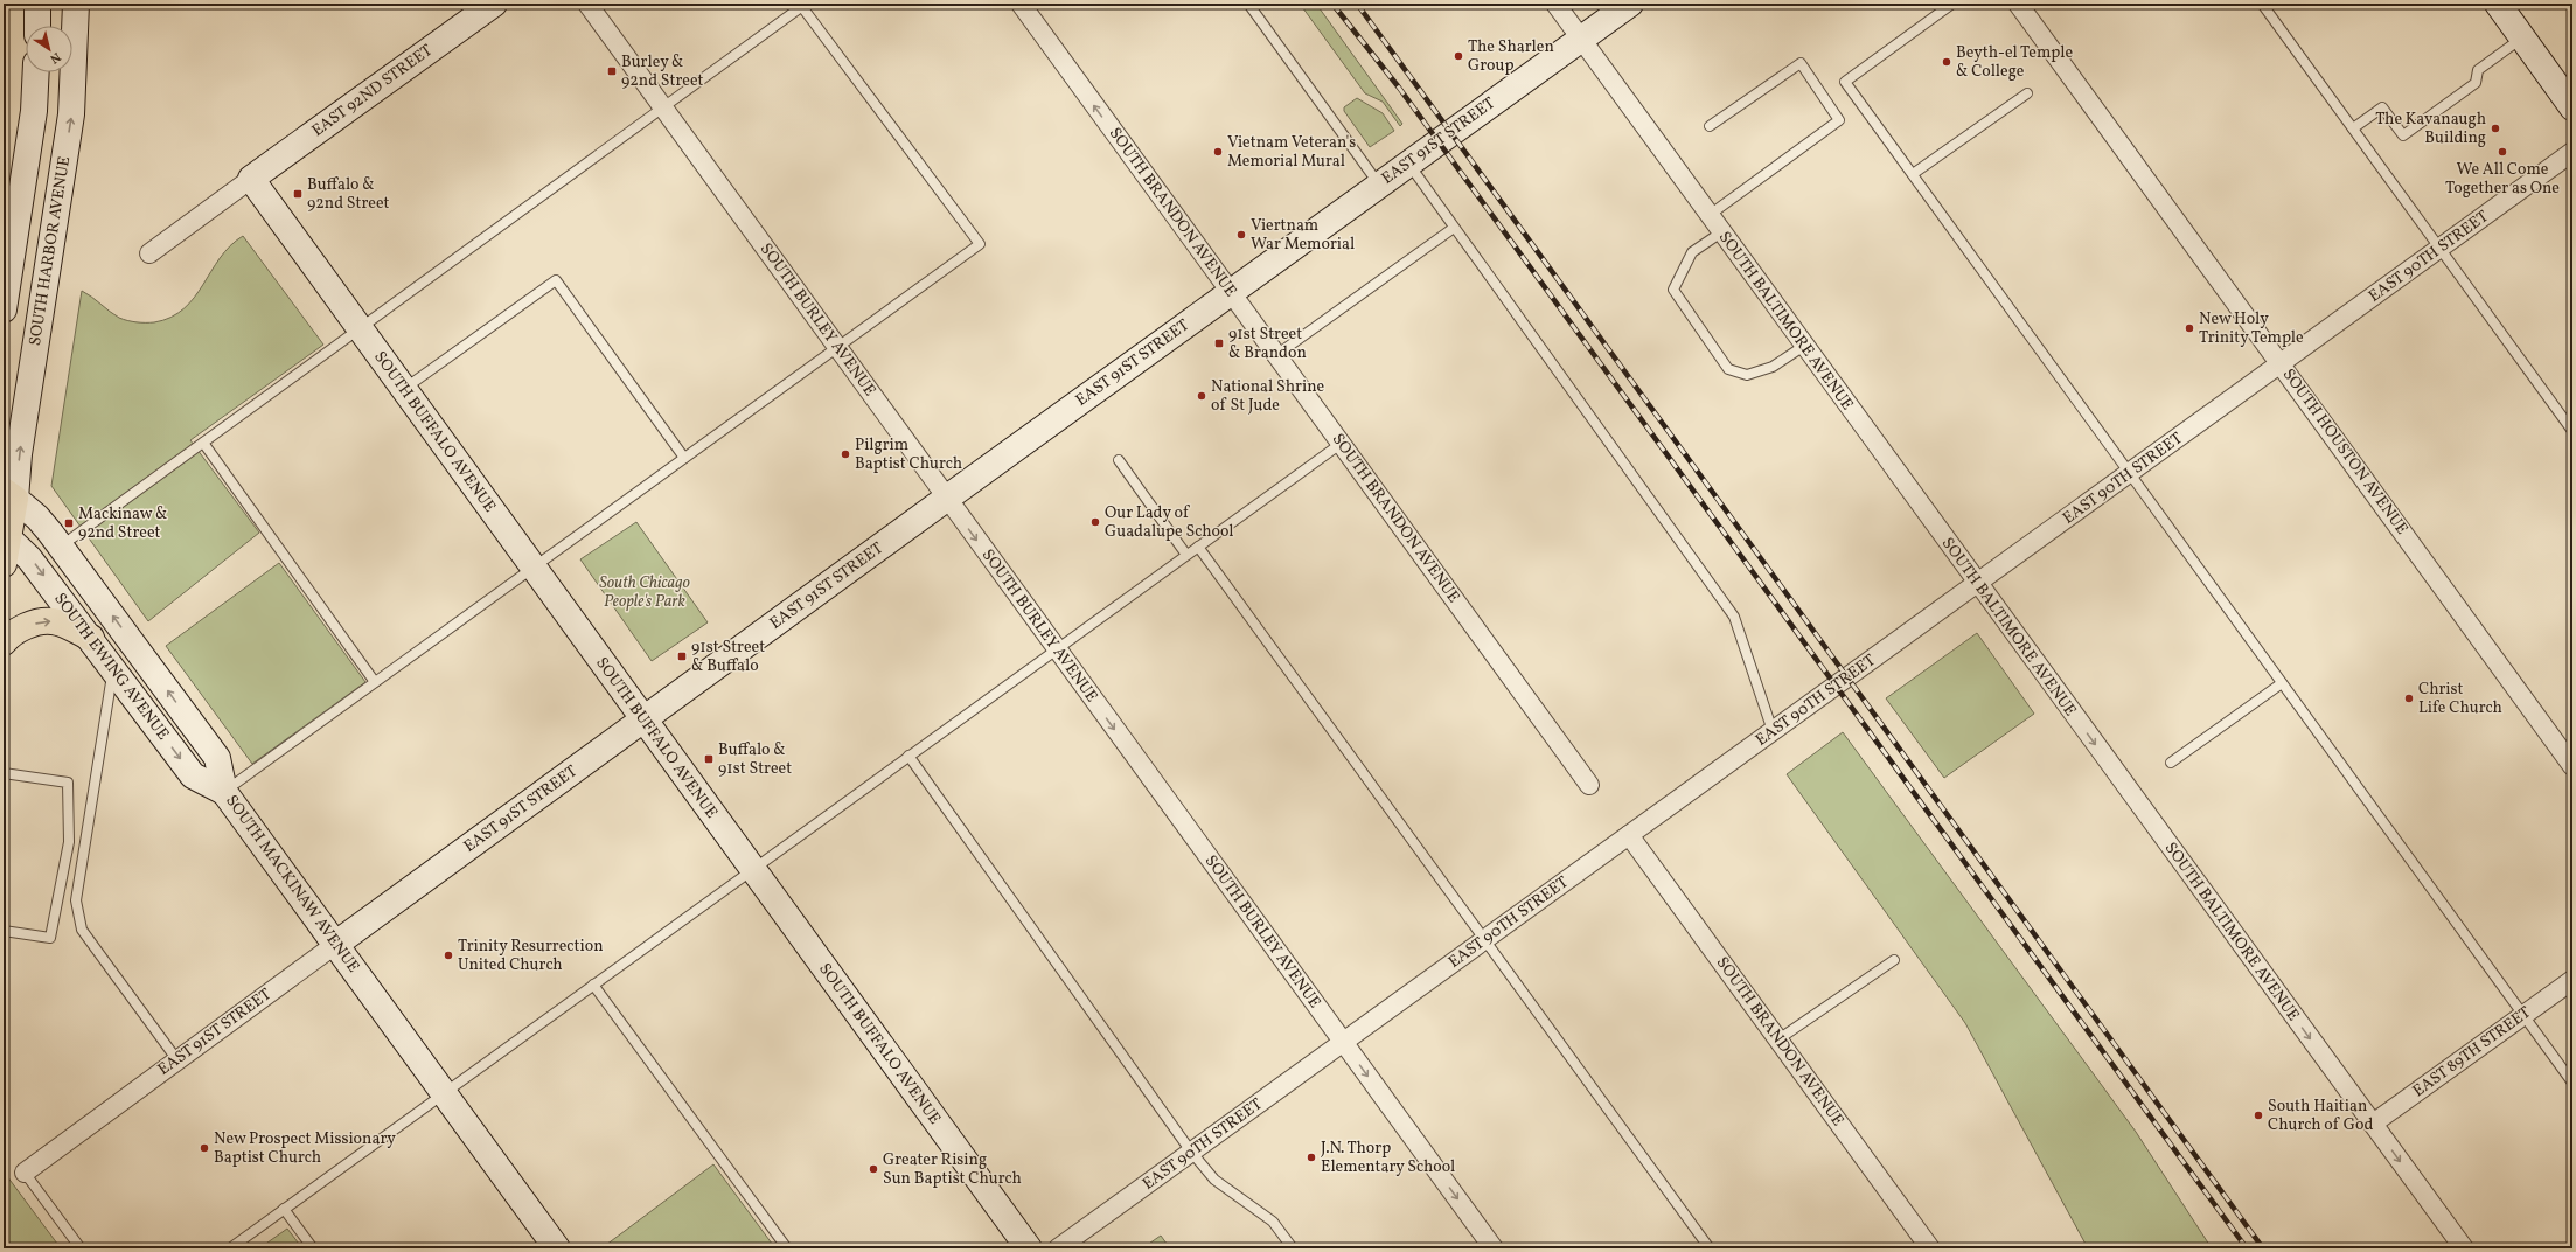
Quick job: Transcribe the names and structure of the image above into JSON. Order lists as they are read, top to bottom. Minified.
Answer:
{"streets":{"street":["EAST 92ND STREET","EAST 91ST STREET","SOUTH BRANDON AVENUE","SOUTH HARBOR AVENUE","EAST 90TH STREET","SOUTH BURLEY AVENUE","SOUTH BALTIMORE AVENUE","SOUTH BUFFALO AVENUE","SOUTH HOUSTON AVENUE","SOUTH EWING AVENUE","SOUTH MACKINAW AVENUE","EAST 89TH STREET"]},"crossings":[["EAST 92ND STREET","SOUTH BUFFALO AVENUE"],["EAST 91ST STREET","SOUTH BRANDON AVENUE"],["EAST 91ST STREET","SOUTH BURLEY AVENUE"],["EAST 91ST STREET","SOUTH BALTIMORE AVENUE"],["EAST 91ST STREET","SOUTH BUFFALO AVENUE"],["EAST 91ST STREET","SOUTH MACKINAW AVENUE"],["SOUTH BRANDON AVENUE","EAST 90TH STREET"],["SOUTH HARBOR AVENUE","SOUTH MACKINAW AVENUE"],["EAST 90TH STREET","SOUTH BURLEY AVENUE"],["EAST 90TH STREET","SOUTH BALTIMORE AVENUE"],["EAST 90TH STREET","SOUTH HOUSTON AVENUE"],["SOUTH BALTIMORE AVENUE","EAST 89TH STREET"],["SOUTH EWING AVENUE","SOUTH MACKINAW AVENUE"]],"one_way":["SOUTH BURLEY AVENUE","SOUTH BALTIMORE AVENUE","SOUTH EWING AVENUE"],"parks":["South Chicago People's Park"],"places":{"other":["The Sharlen Group","Beyth-el Temple & College","The Kavanaugh Building","Vietnam Veteran's Memorial Mural","We All Come Together as One","Viertnam War Memorial","New Holy Trinity Temple","National Shrine of St Jude","Pilgrim Baptist Church","Our Lady of Guadalupe School","Christ Life Church","Trinity Resurrection United Church","South Haitian Church of God","New Prospect Missionary Baptist Church","J.N. Thorp Elementary School","Greater Rising Sun Baptist Church"],"transit":["Burley & 92nd Street","Buffalo & 92nd Street","91st Street & Brandon","Mackinaw & 92nd Street","91st Street & Buffalo","Buffalo & 91st Street"]},"north":"bottom right"}
